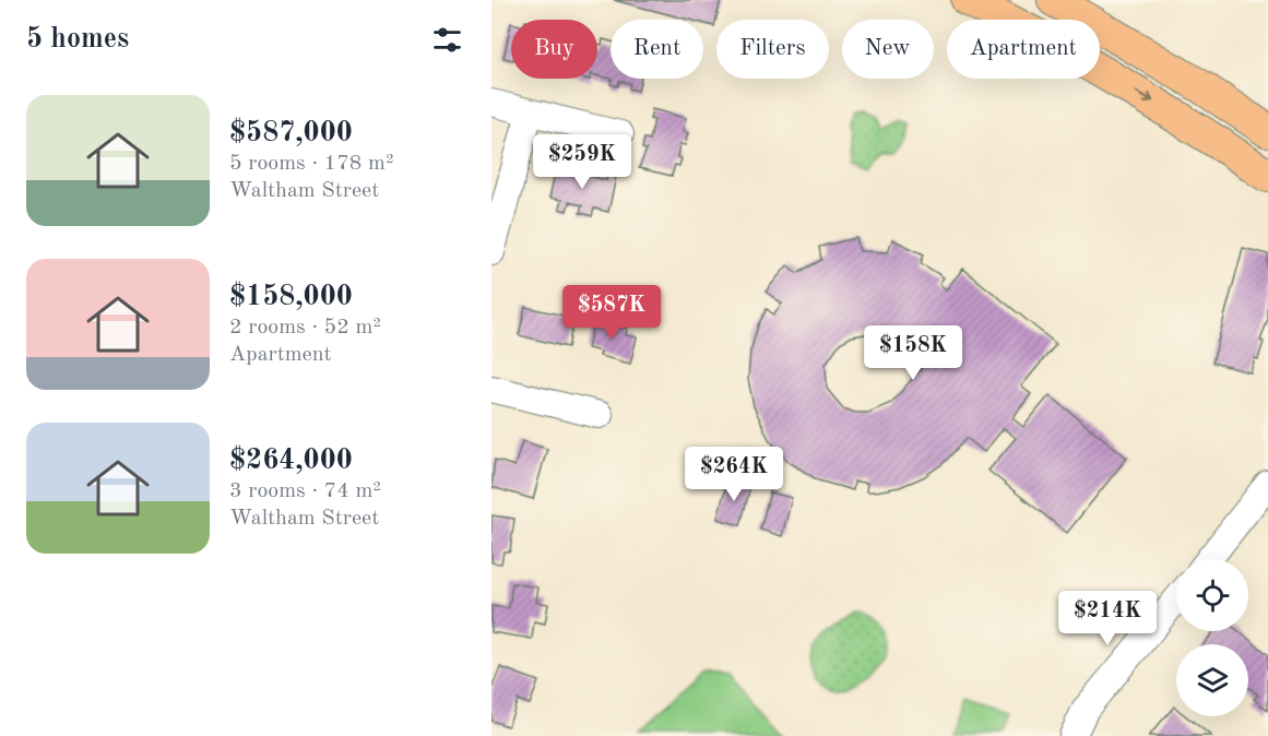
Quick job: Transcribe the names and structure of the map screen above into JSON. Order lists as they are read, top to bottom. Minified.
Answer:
{"page":{"heading":"5 homes","chip":["Buy","Rent","Filters","New","Apartment"],"list":[{"name":"$587,000","note":"5 rooms · 178 m² · Waltham Street"},{"name":"$158,000","note":"2 rooms · 52 m² · Apartment"},{"name":"$264,000","note":"3 rooms · 74 m² · Waltham Street"}],"price":["$259K","$587K","$158K","$264K","$214K"]}}
